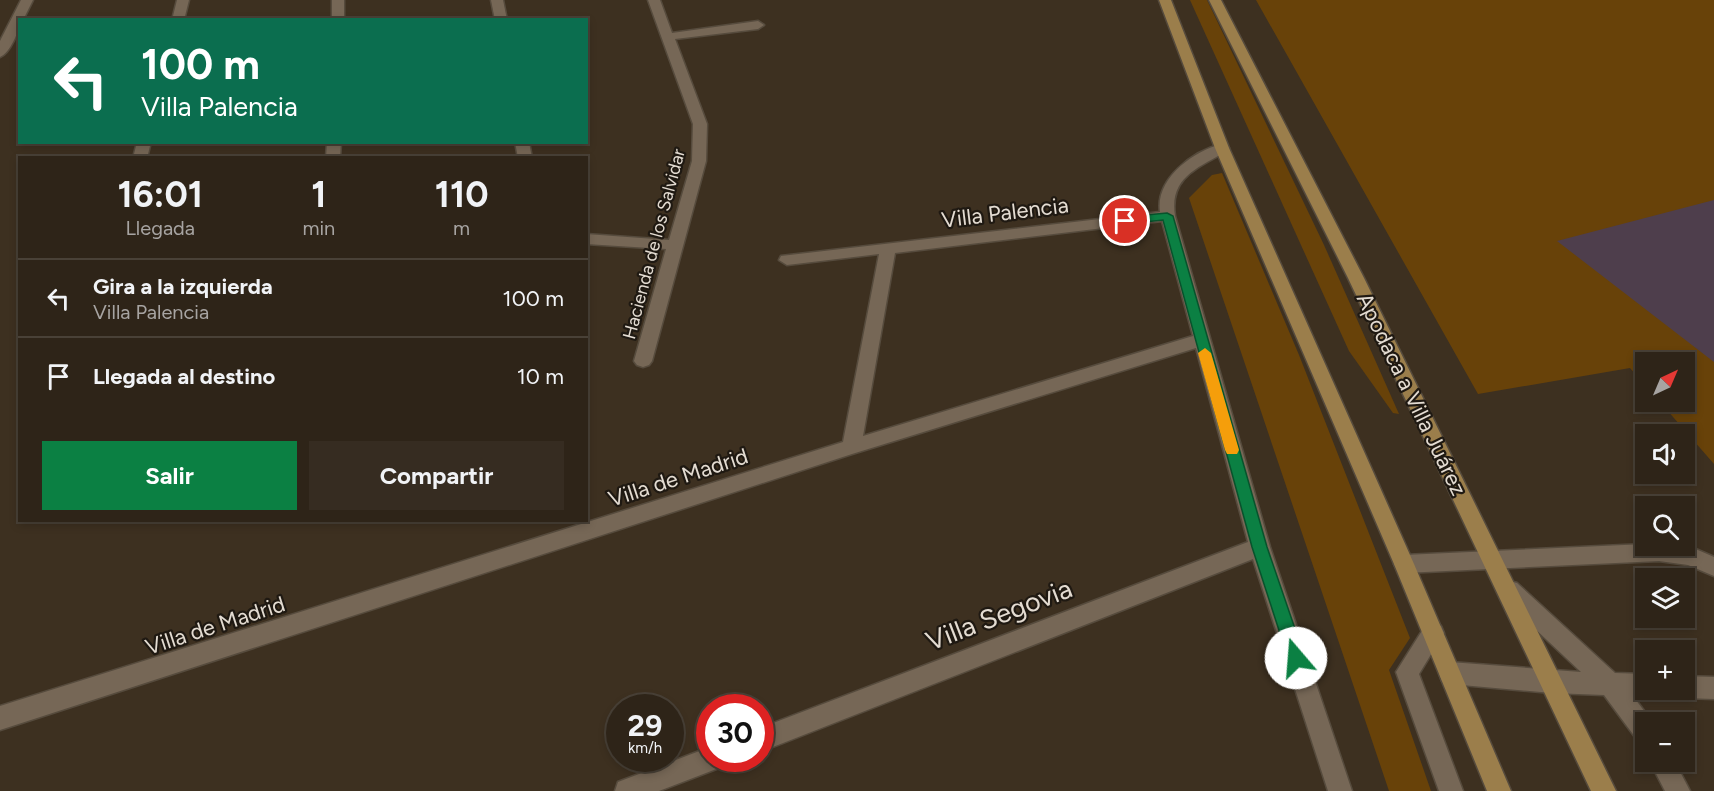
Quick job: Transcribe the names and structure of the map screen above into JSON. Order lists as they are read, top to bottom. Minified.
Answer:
{"streets":{"main road":["Apodaca a Villa Juárez"],"street":["Villa Palencia","Hacienda de los Salvidar","Villa de Madrid","Villa Segovia"]},"north":"top right","page":{"turn":["100 m","Villa Palencia"],"eta":["16:01","Llegada","1","min","110","m"],"list":[{"name":"Gira a la izquierda","note":"Villa Palencia","value":"100 m"},{"name":"Llegada al destino","value":"10 m"}],"map_buttons":["+","−"],"buttons":["Salir","Compartir"],"speed":"29 km/h","limit":"30"}}
